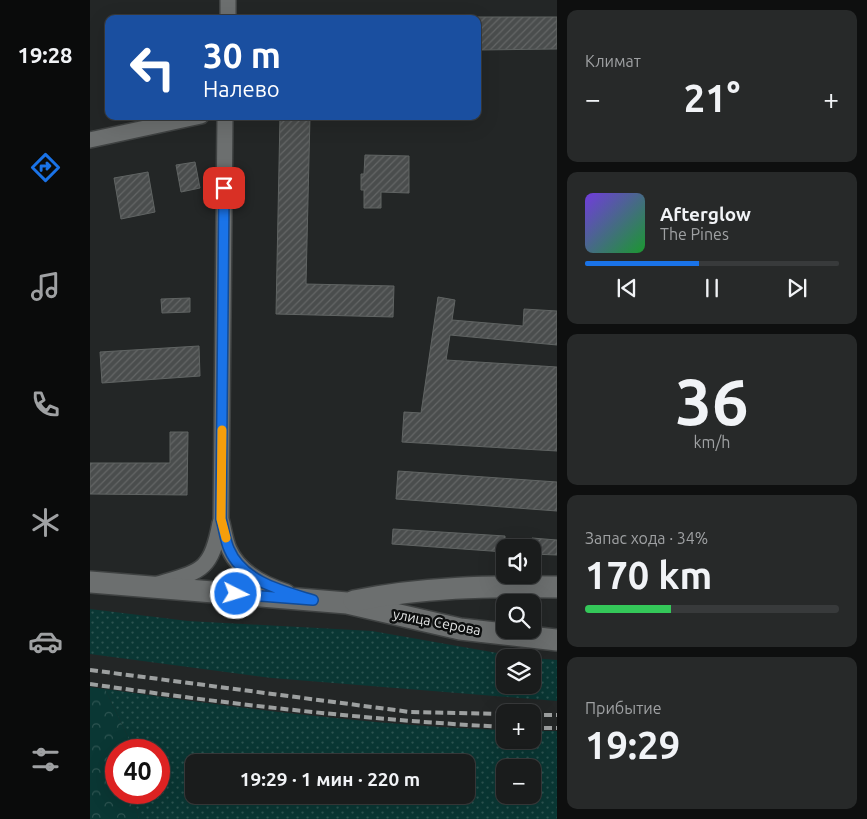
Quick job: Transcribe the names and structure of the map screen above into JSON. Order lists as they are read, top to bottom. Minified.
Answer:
{"streets":{"street":["улица Серова"]},"page":{"tabs":"19:28","tile":["Климат",["36","km/h"],["Запас хода · 34%","170 km"],["Прибытие","19:29"]],"turn":["30 m","Налево"],"heat":["−","21°","+"],"song":["Afterglow","The Pines"],"map_buttons":["+","−"],"limit":"40","trip":"19:29 · 1 мин · 220 m"}}
